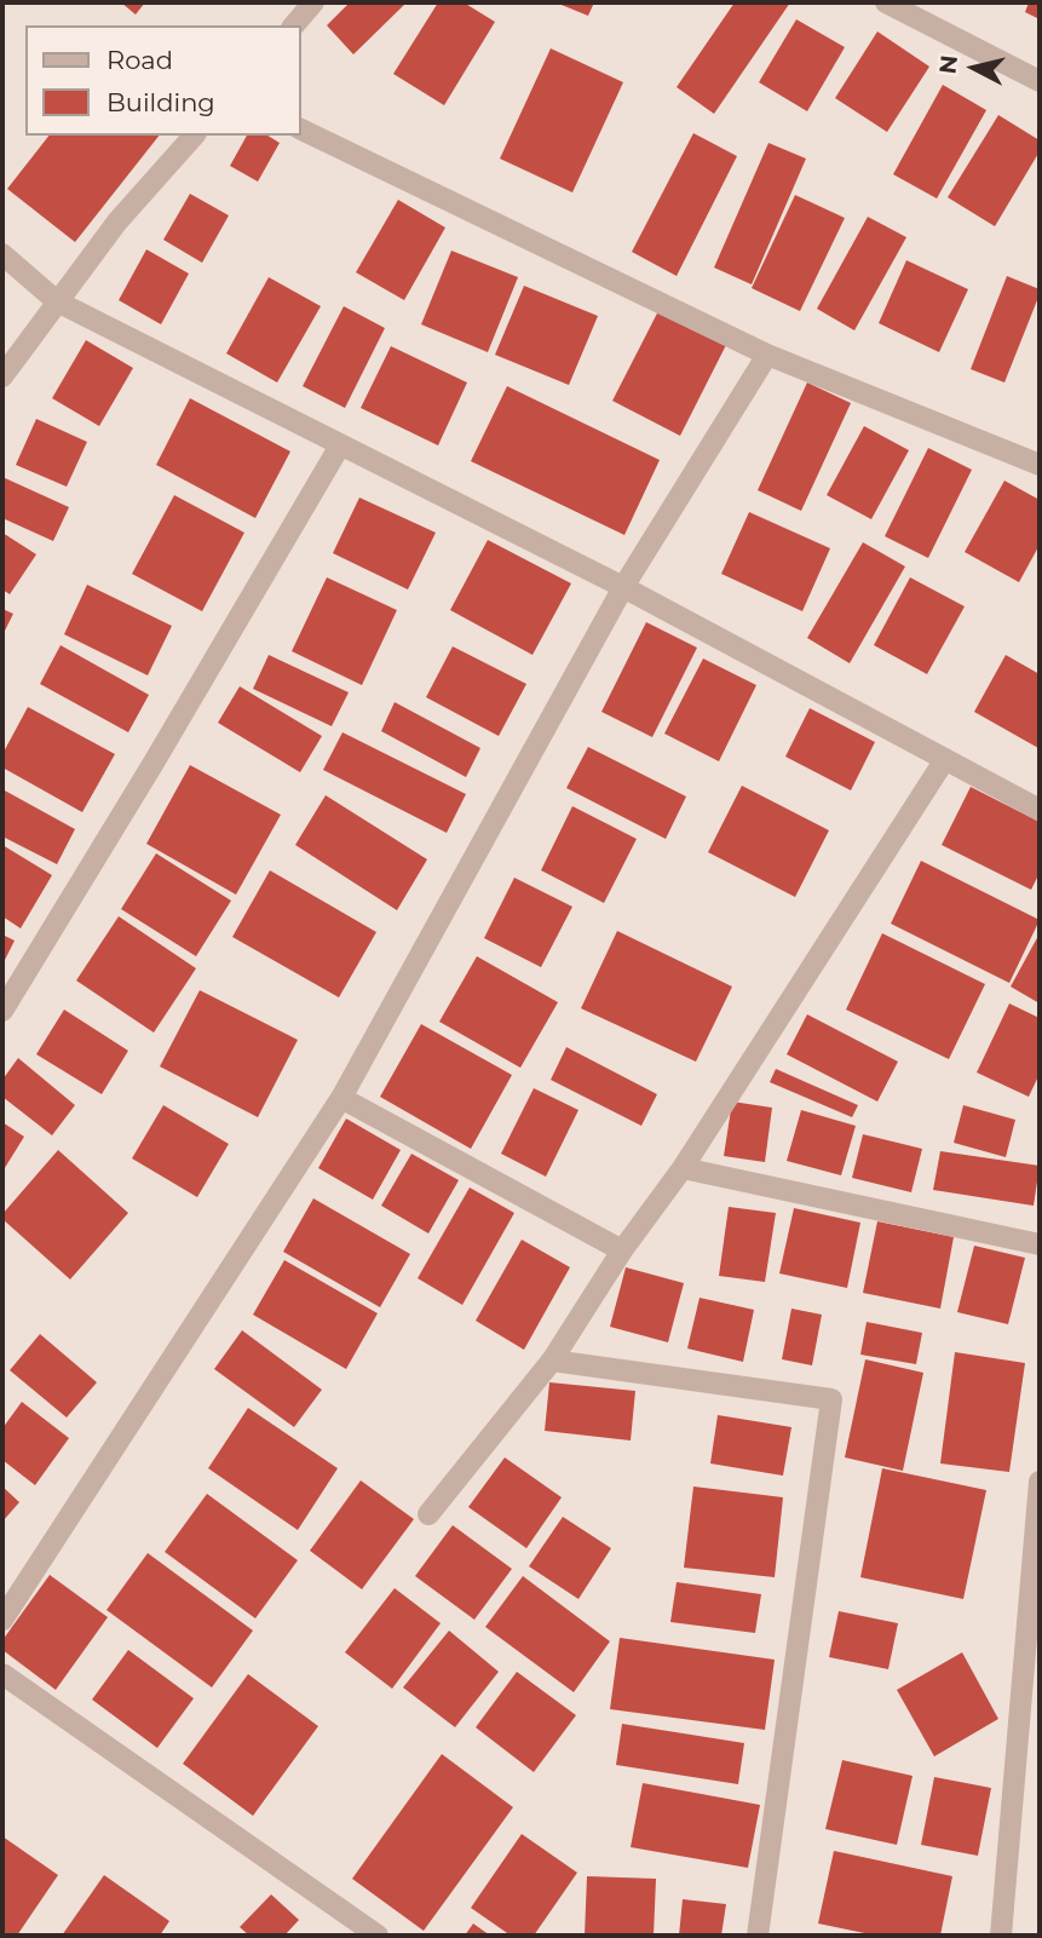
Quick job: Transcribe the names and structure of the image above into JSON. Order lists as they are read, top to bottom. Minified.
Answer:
{"legend":["Road","Building"],"north":"left"}
